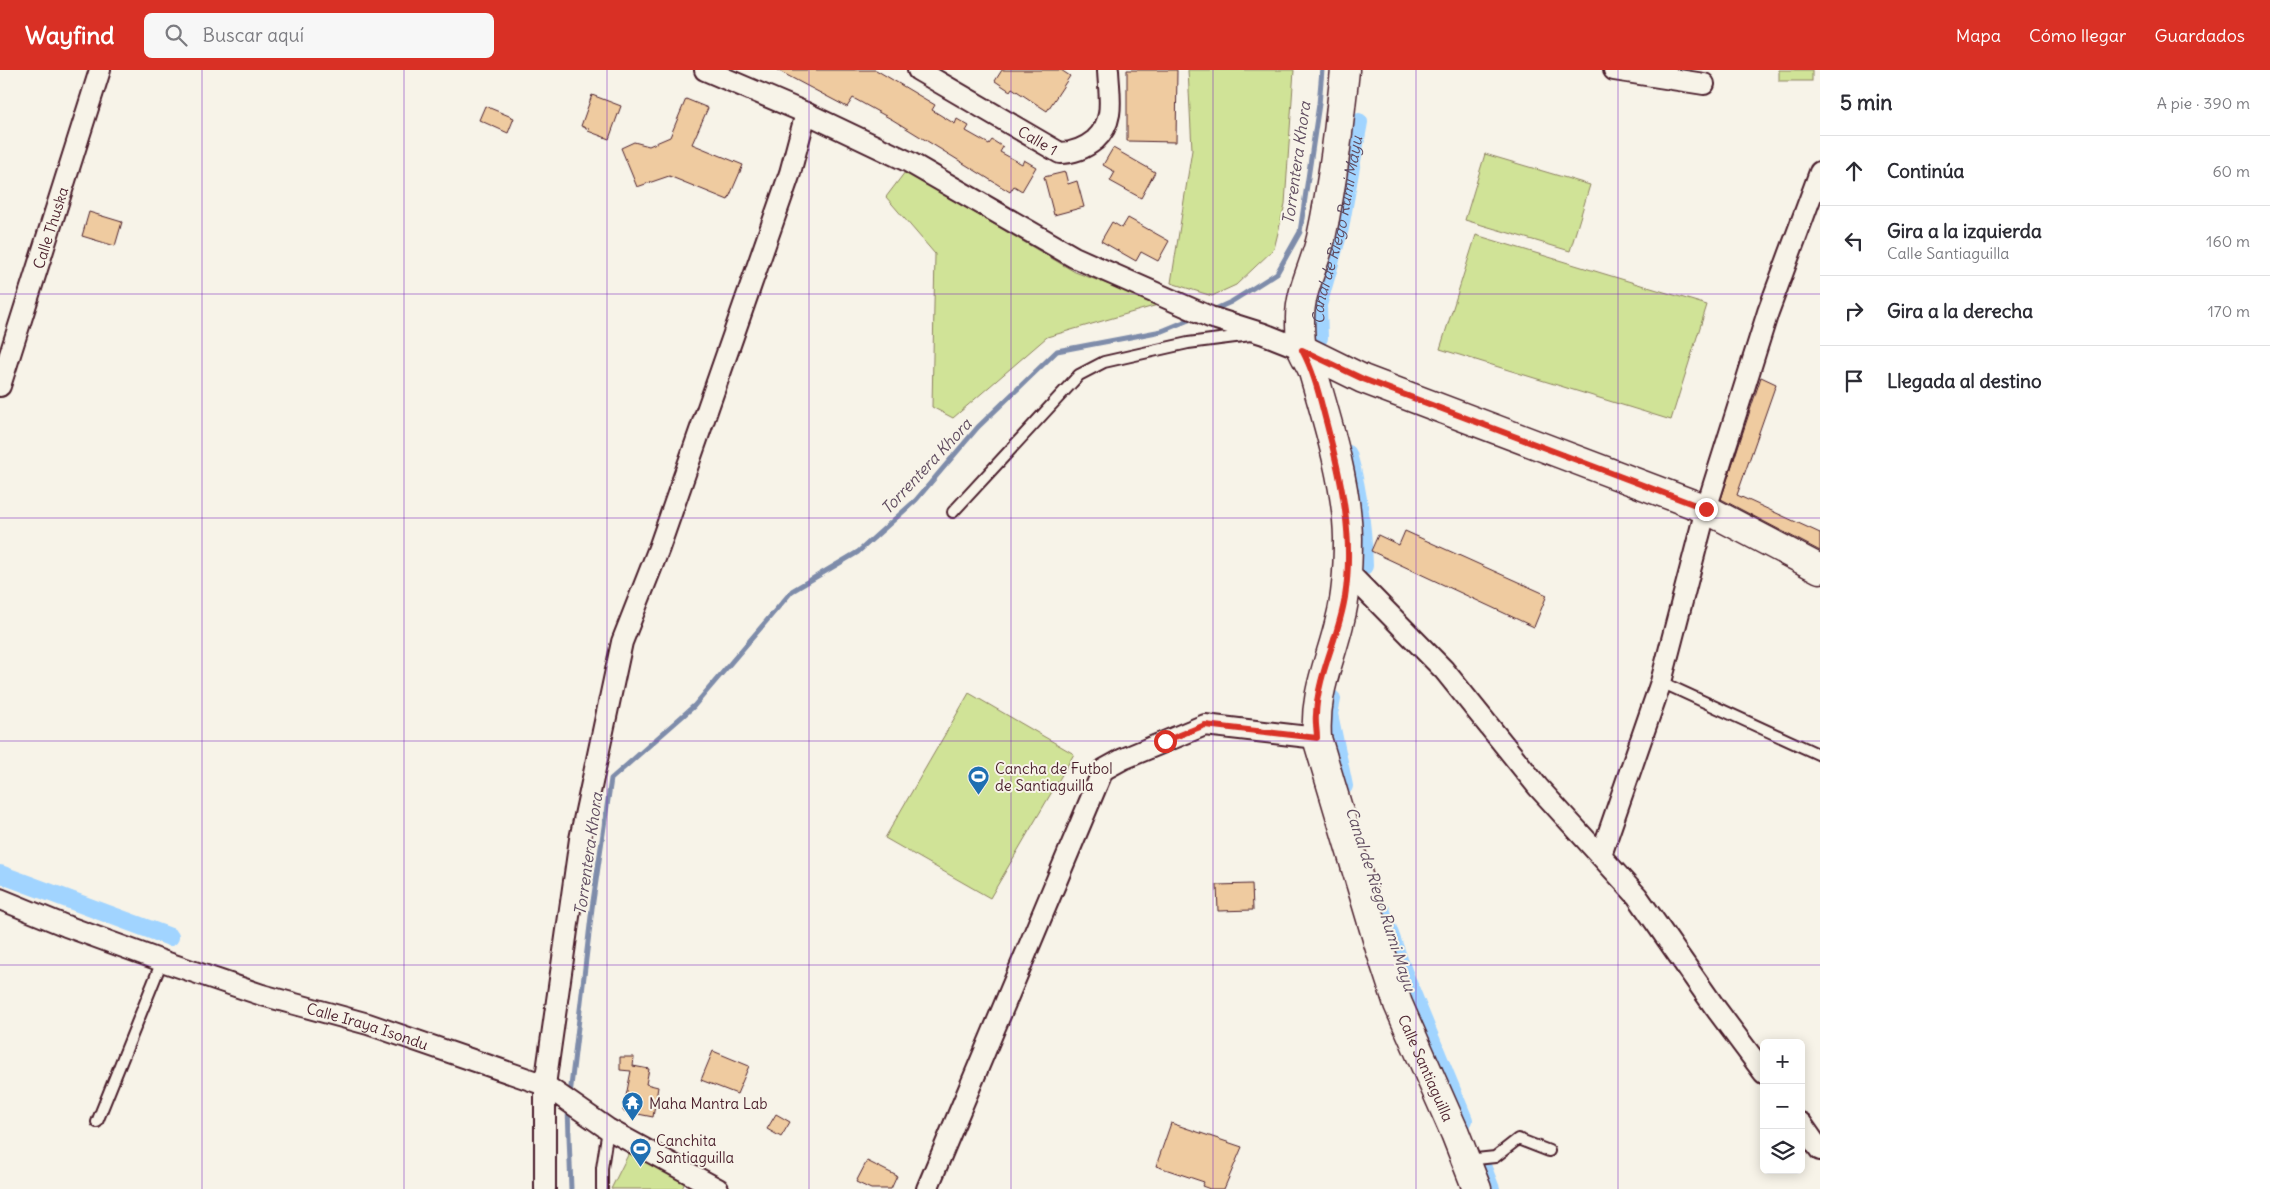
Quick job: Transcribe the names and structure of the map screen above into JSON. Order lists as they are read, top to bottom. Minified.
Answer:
{"streets":{"street":["Calle 1","Calle Thuska","Calle Iraya Isondu","Calle Santiaguilla"]},"water":["Torrentera Khora","Canal de Riego Rumi Mayu"],"places":{"sports":["Cancha de Futbol de Santiaguilla","Canchita Santiaguilla"],"temple":["Maha Mantra Lab"]},"page":{"header":"Wayfind","search":"Buscar aquí","nav":["Mapa","Cómo llegar","Guardados"],"heading":["5 min","A pie · 390 m"],"list":[["Continúa","60 m"],["Gira a la izquierda","Calle Santiaguilla","160 m"],["Gira a la derecha","170 m"],"Llegada al destino"],"map_buttons":["+","−"]}}
